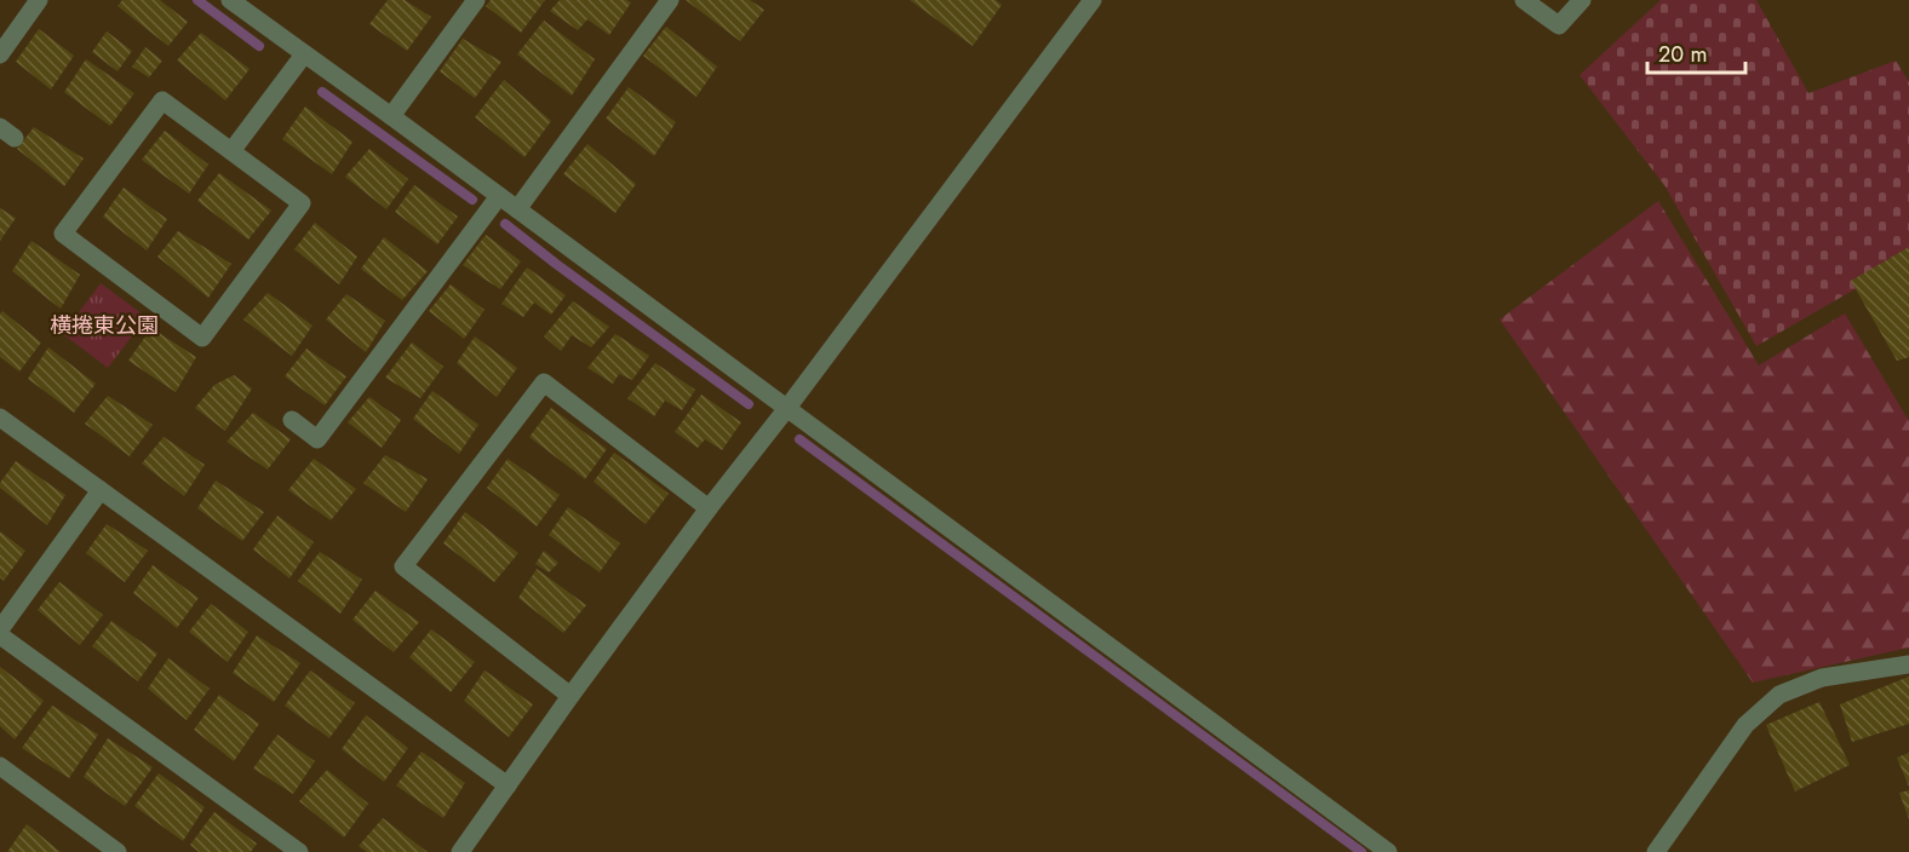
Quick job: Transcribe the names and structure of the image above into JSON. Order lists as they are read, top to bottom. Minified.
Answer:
{"parks":["横捲東公園"],"scale_bar":"20 m"}
